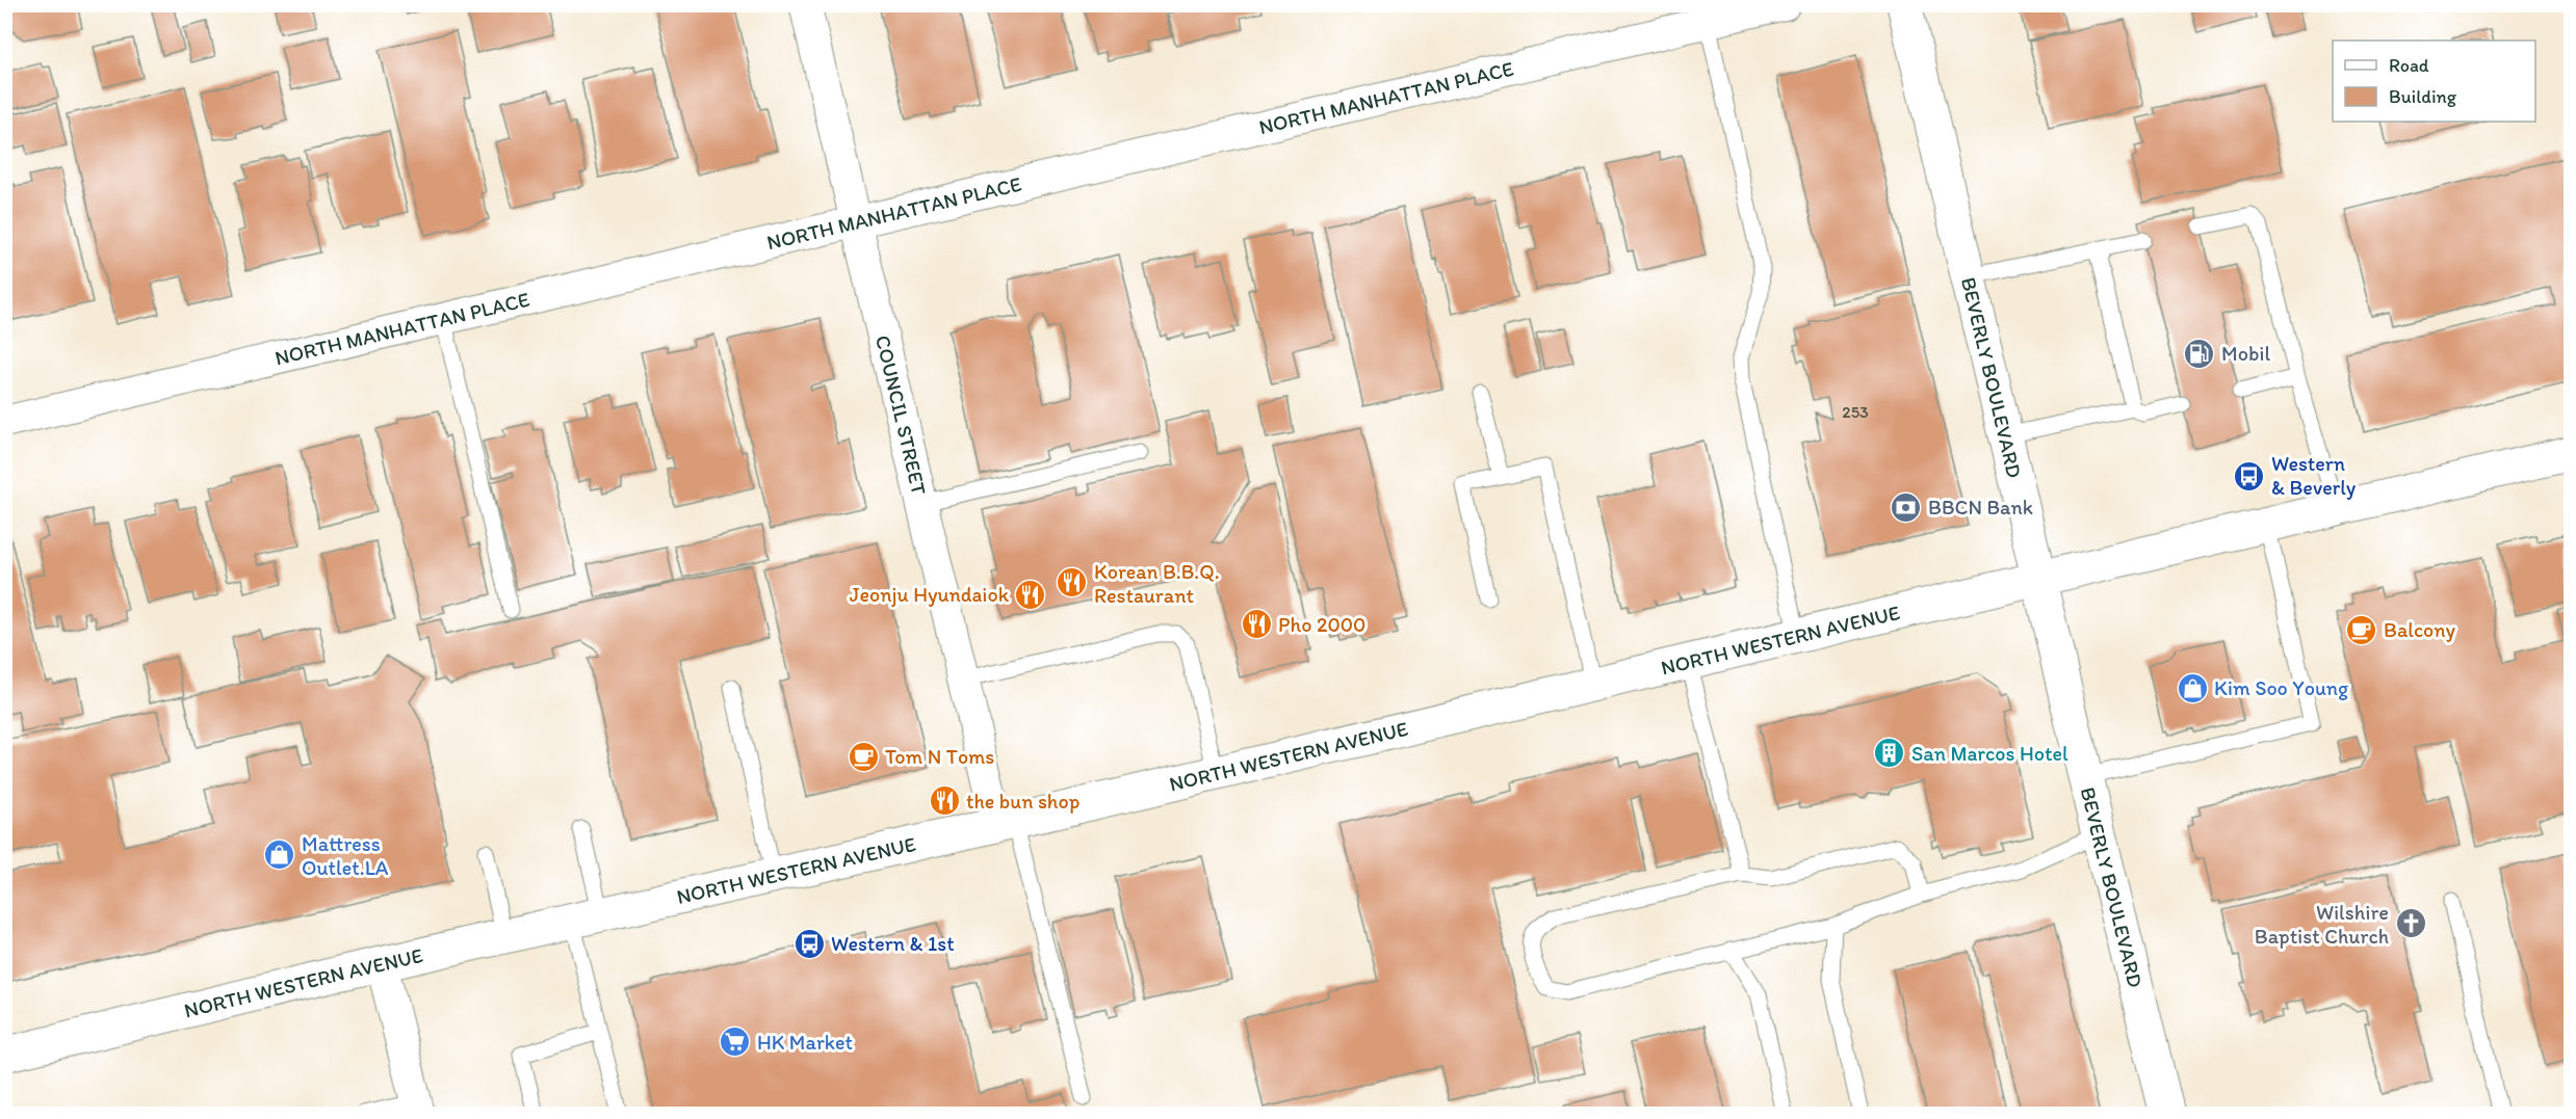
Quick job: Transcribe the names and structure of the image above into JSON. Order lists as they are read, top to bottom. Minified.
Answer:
{"streets":{"main road":["BEVERLY BOULEVARD","NORTH WESTERN AVENUE"],"street":["NORTH MANHATTAN PLACE","COUNCIL STREET"]},"crossings":[["NORTH MANHATTAN PLACE","COUNCIL STREET"],["BEVERLY BOULEVARD","NORTH WESTERN AVENUE"],["COUNCIL STREET","NORTH WESTERN AVENUE"]],"places":{"fuel station":["Mobil"],"bus stop":["Western & Beverly","Western & 1st"],"bank":["BBCN Bank"],"restaurant":["Korean B.B.Q. Restaurant","Jeonju Hyundaiok","Pho 2000","the bun shop"],"cafe":["Balcony","Tom N Toms"],"shop":["Kim Soo Young","Mattress Outlet.LA"],"building":["San Marcos Hotel"],"church":["Wilshire Baptist Church"],"supermarket":["HK Market"]},"house_numbers":["253"],"legend":["Road","Building"]}
